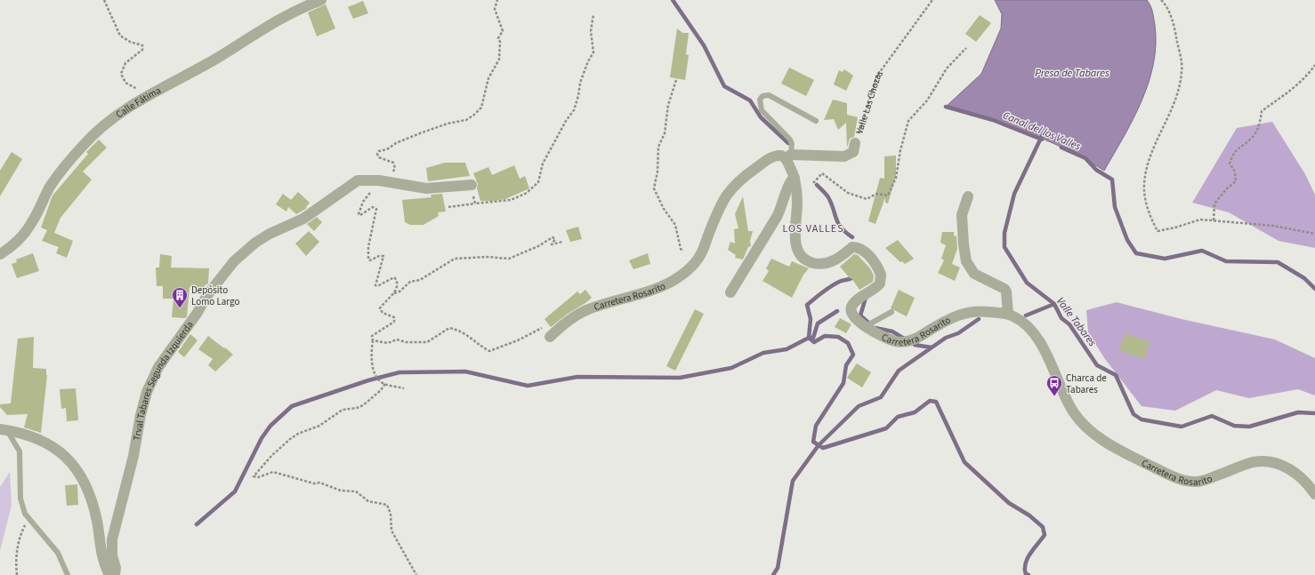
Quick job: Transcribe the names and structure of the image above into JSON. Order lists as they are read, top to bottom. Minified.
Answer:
{"streets":{"street":["Calle Fátima","Valle Las Chozas","Carretera Rosarito","Trval Tabares Segunda Izquierda"]},"crossings":[["Valle Las Chozas","Carretera Rosarito"]],"districts":["LOS VALLES"],"water":["Presa de Tabares","Canal del los Valles","Valle Tabares"],"places":{"building":["Depósito Lomo Largo"],"bus stop":["Charca de Tabares"]}}
